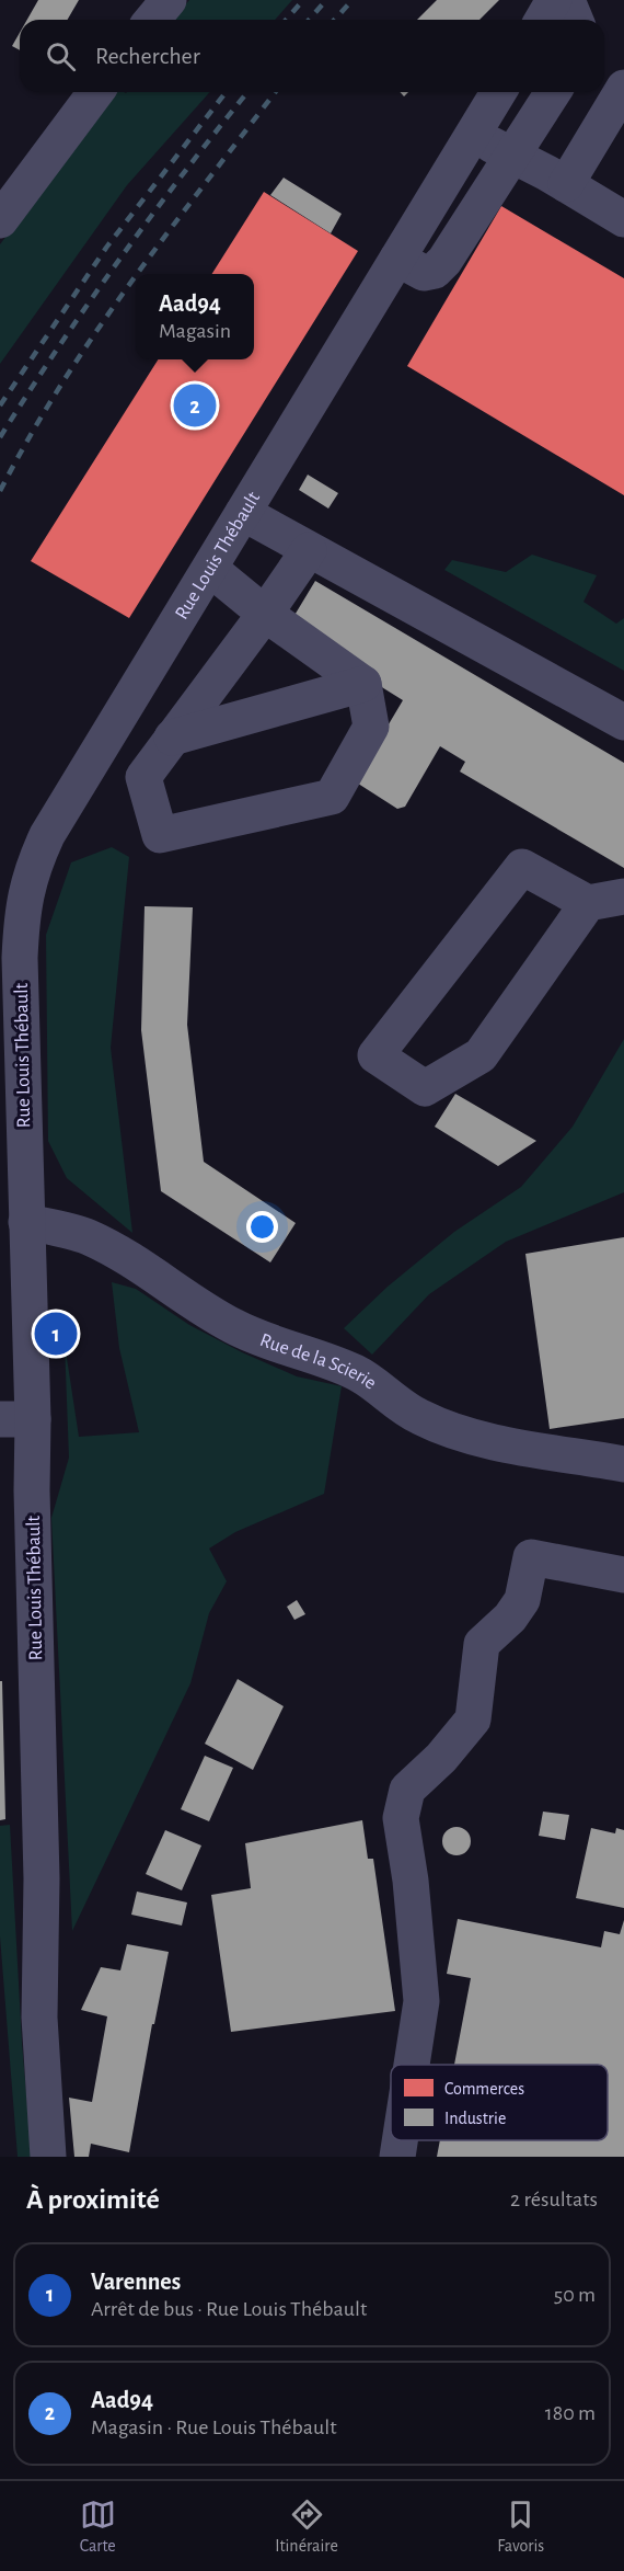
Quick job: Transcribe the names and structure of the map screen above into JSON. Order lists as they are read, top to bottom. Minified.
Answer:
{"streets":{"street":["Rue Louis Thébault","Rue de la Scierie"]},"crossings":[["Rue Louis Thébault","Rue de la Scierie"]],"legend":["Commerces","Industrie"],"page":{"search":"Rechercher","popup":["Aad94","Magasin"],"pins":["2","1"],"heading":["À proximité","2 résultats"],"list":[{"mark":"1","name":"Varennes","note":"Arrêt de bus · Rue Louis Thébault","value":"50 m"},{"mark":"2","name":"Aad94","note":"Magasin · Rue Louis Thébault","value":"180 m"}],"nav":["Carte","Itinéraire","Favoris"]}}
